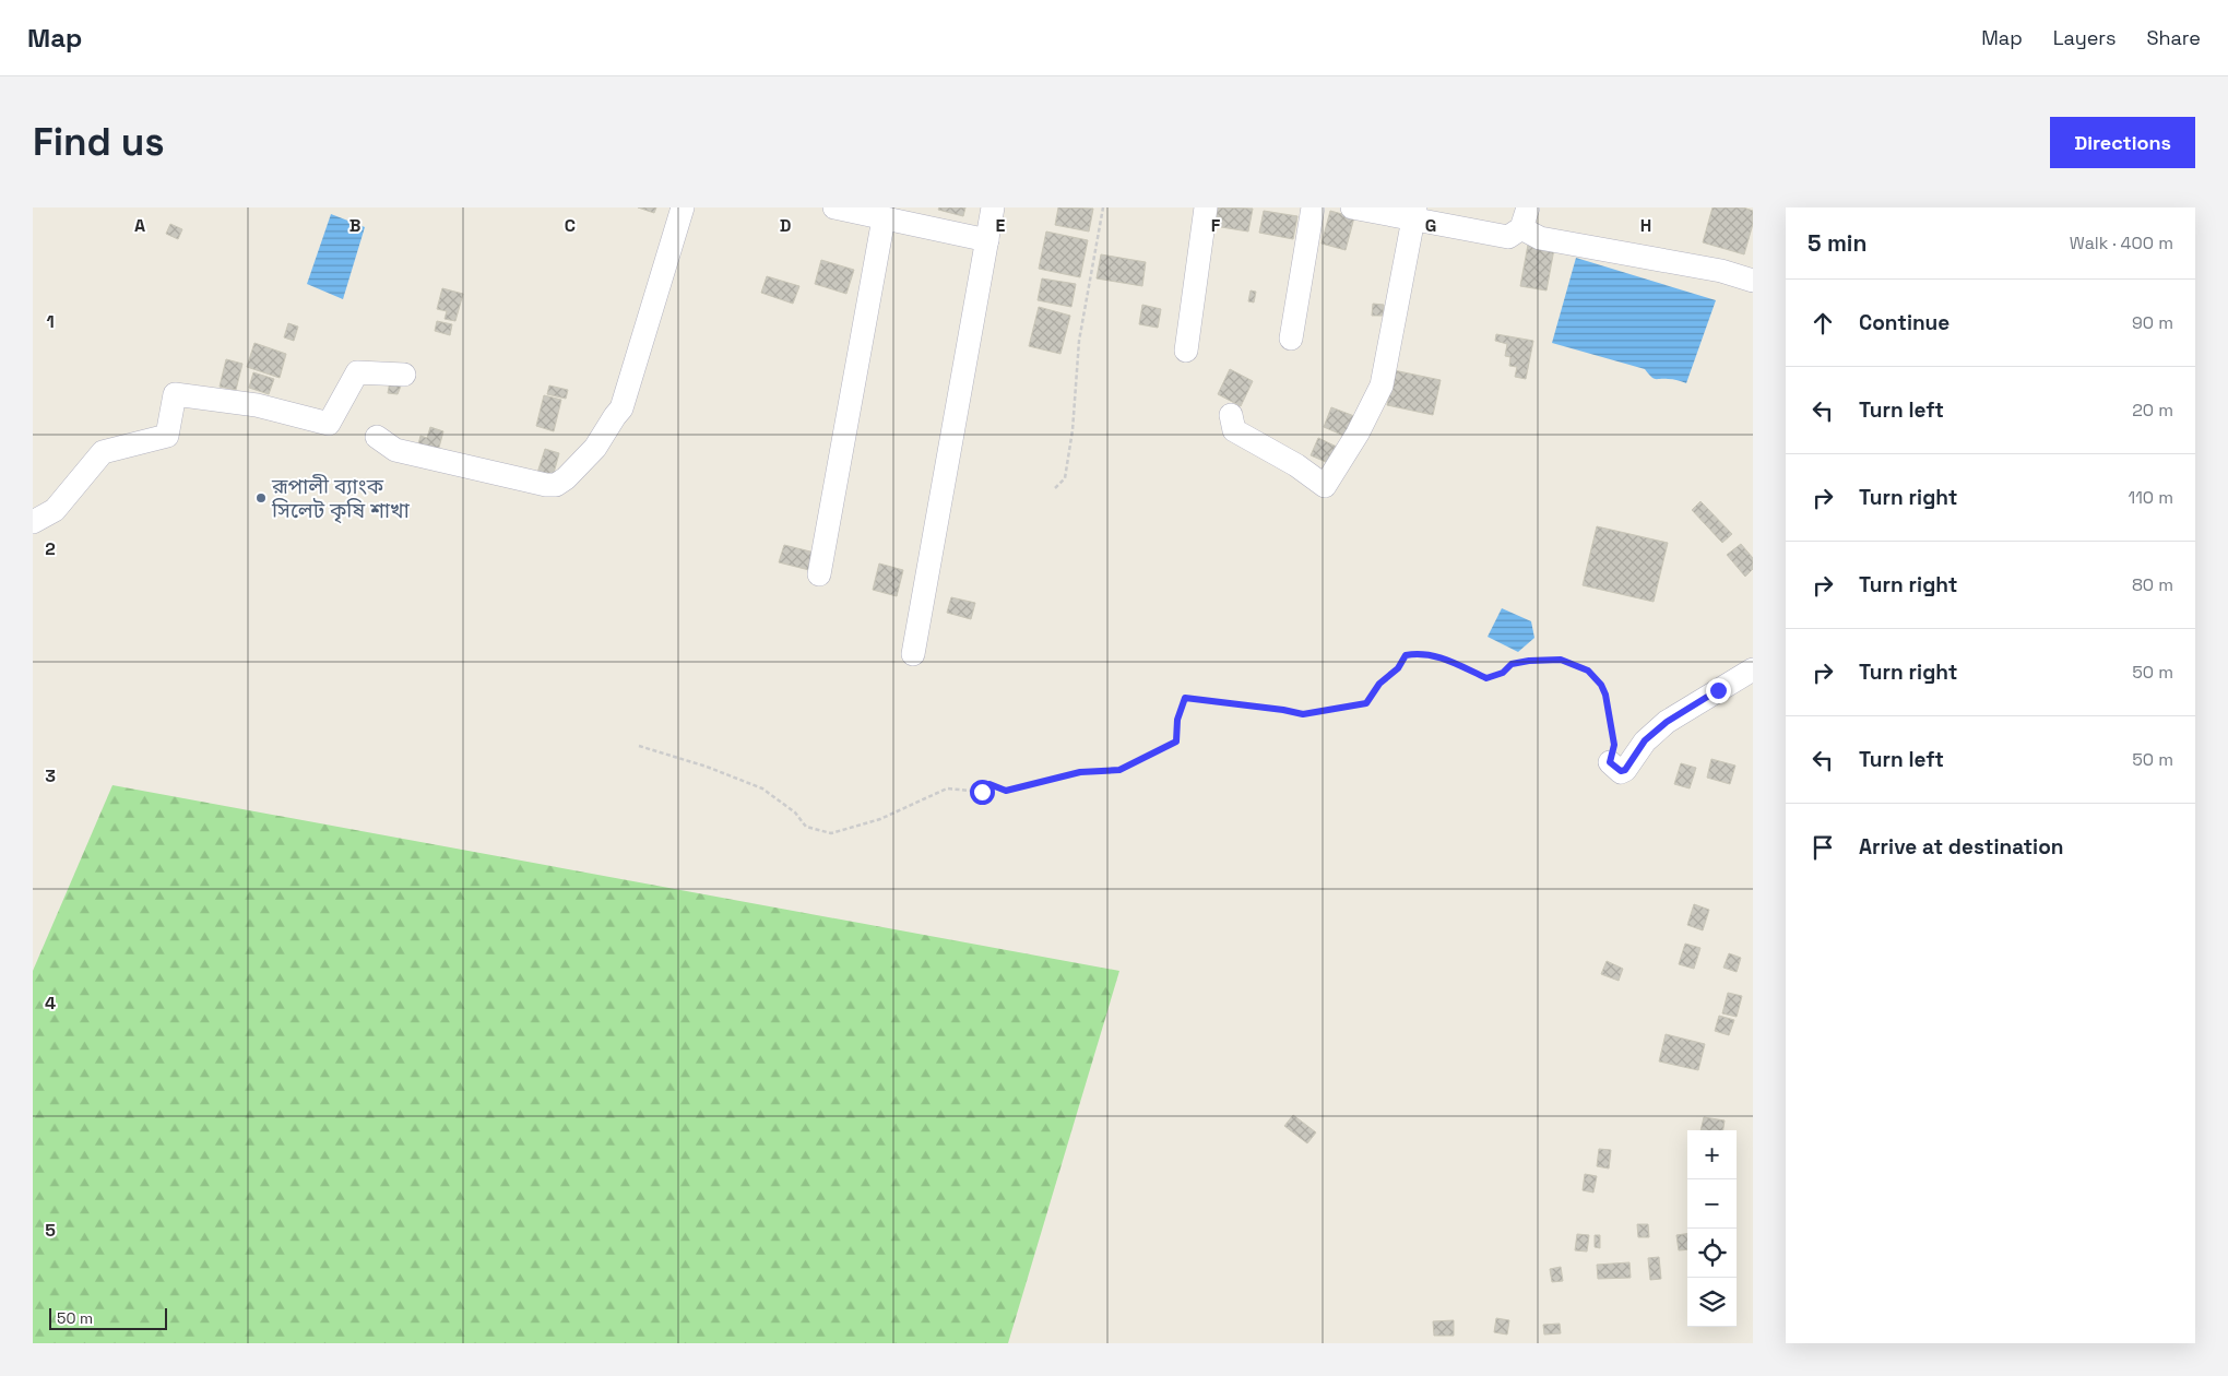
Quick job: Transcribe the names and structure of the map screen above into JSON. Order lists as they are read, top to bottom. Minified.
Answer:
{"places":["রূপালী ব্যাংক সিলেট কৃষি শাখা"],"scale_bar":"50 m","page":{"header":"Map","nav":["Map","Layers","Share"],"buttons":"Directions","title":"Find us","heading":["5 min","Walk · 400 m"],"list":[["Continue","90 m"],["Turn left","20 m"],["Turn right","110 m"],["Turn right","80 m"],["Turn right","50 m"],["Turn left","50 m"],"Arrive at destination"],"map_buttons":["+","−"],"scale":"50 m"},"grid":{"columns":["A","B","C","D","E","F","G","H"],"rows":["1","2","3","4","5"]}}
